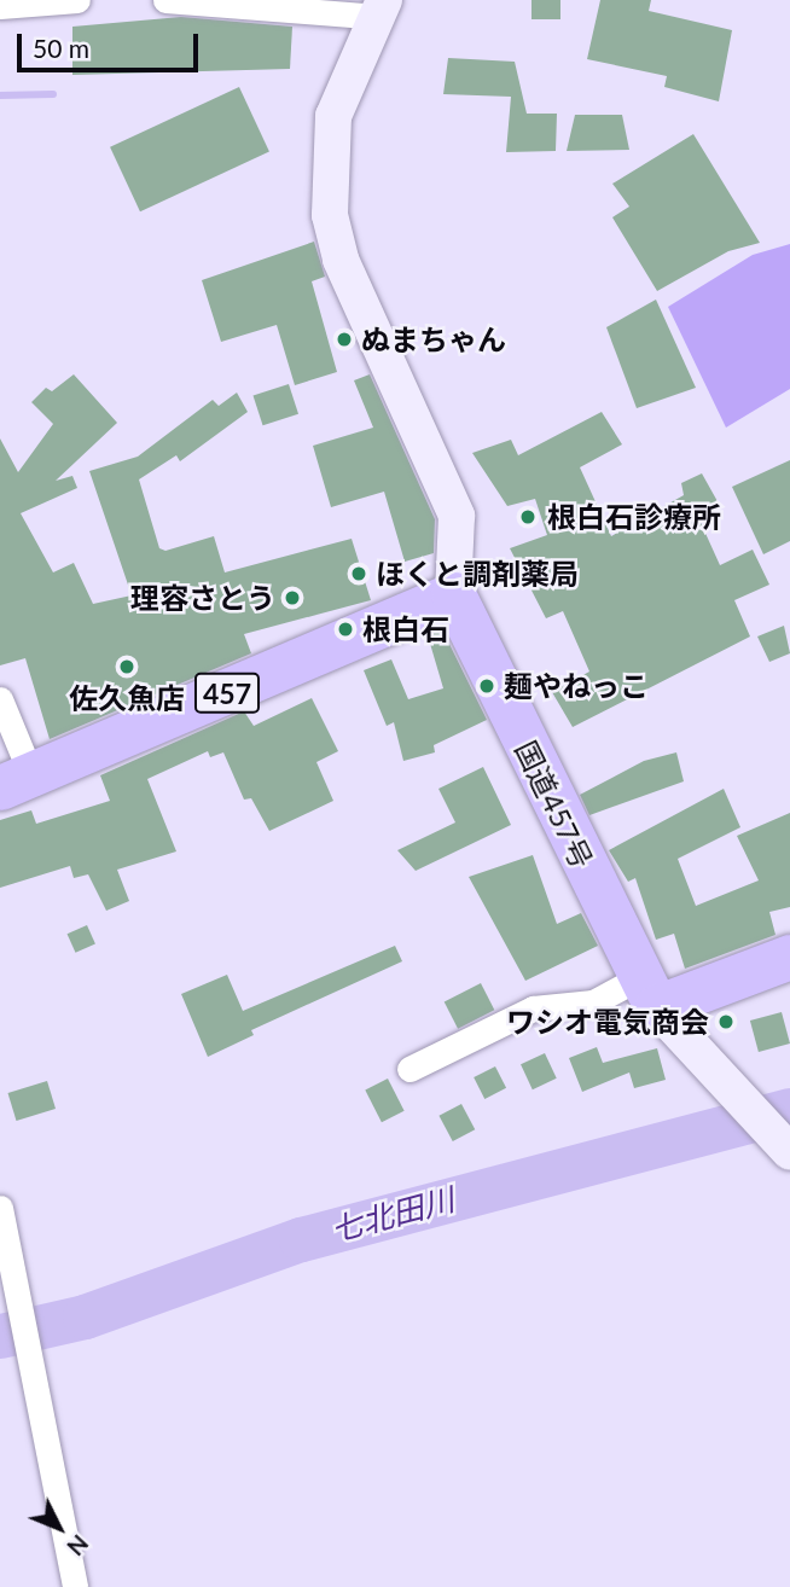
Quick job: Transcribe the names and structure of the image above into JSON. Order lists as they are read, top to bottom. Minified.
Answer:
{"streets":{"highway":["457","国道457号"]},"crossings":[["457","国道457号"]],"water":["七北田川"],"places":["ぬまちゃん","根白石診療所","ほくと調剤薬局","理容さとう","根白石","佐久魚店","麺やねっこ","ワシオ電気商会"],"scale_bar":"50 m","north":"bottom right"}
